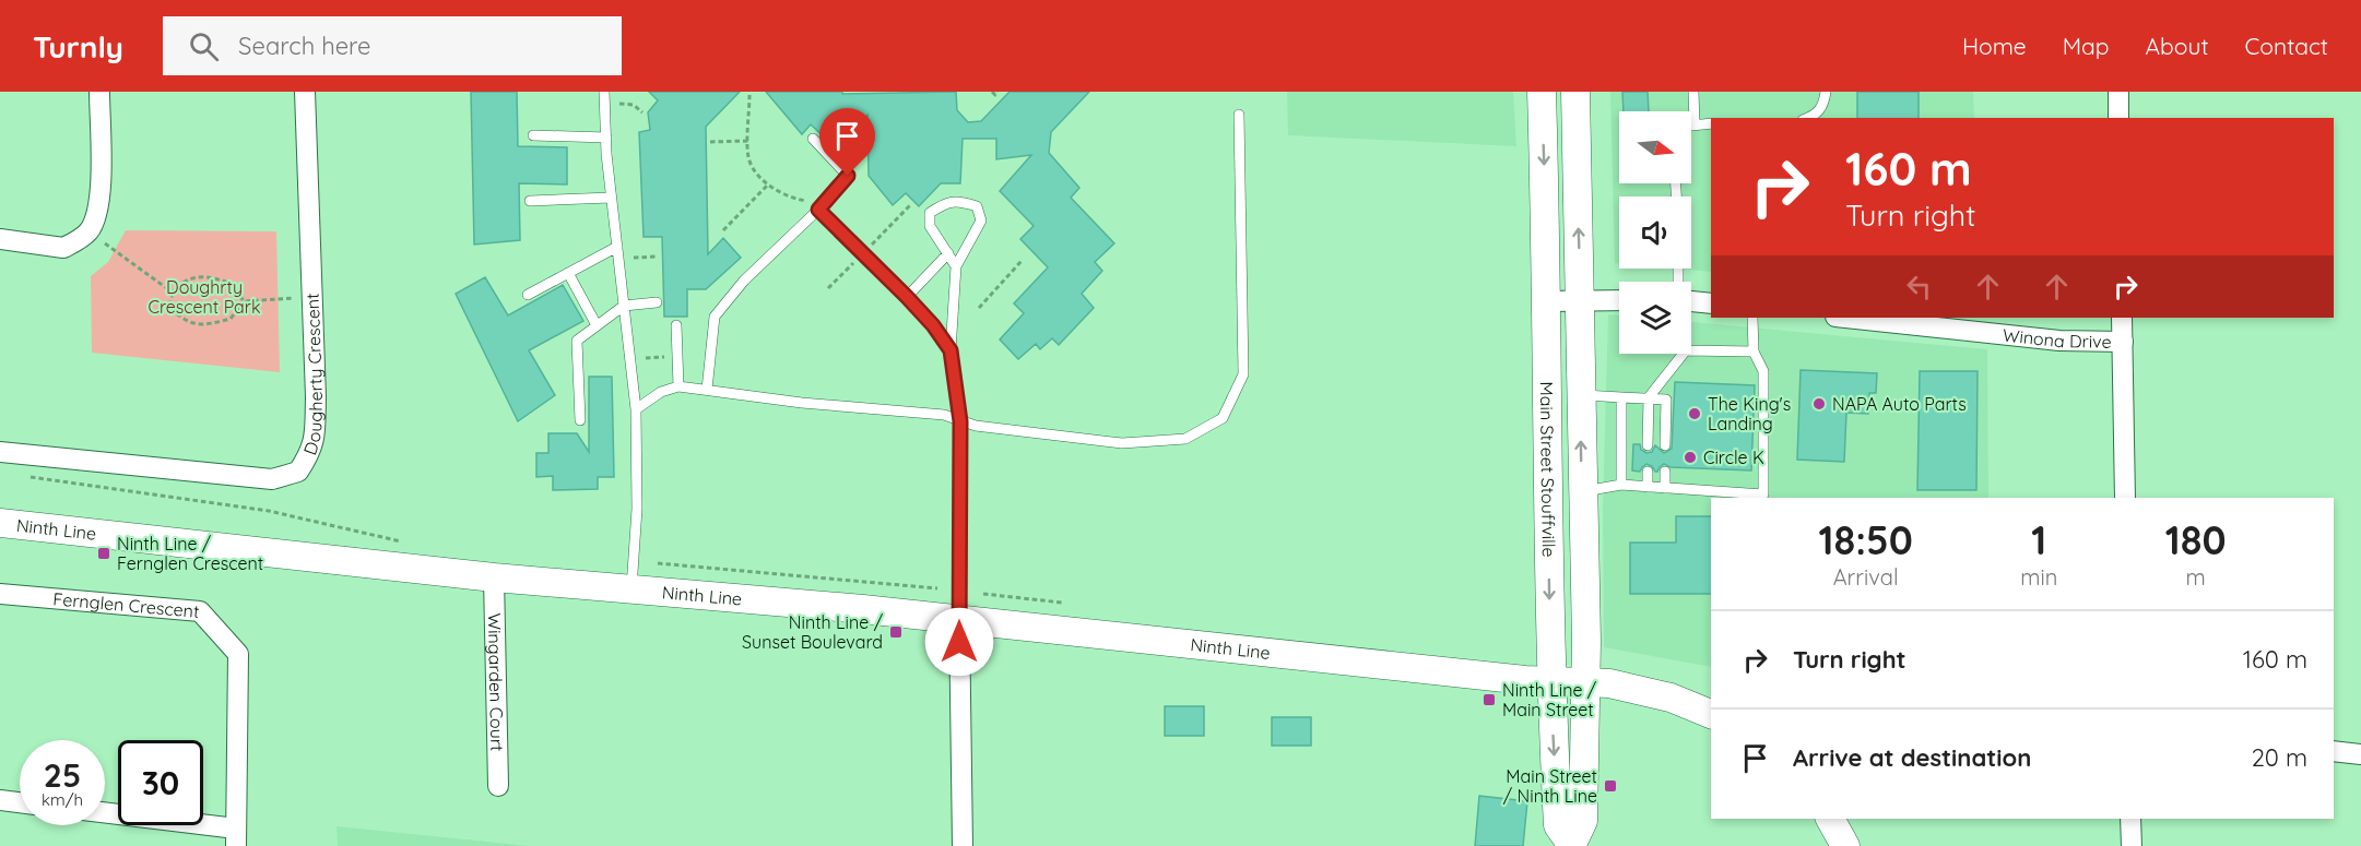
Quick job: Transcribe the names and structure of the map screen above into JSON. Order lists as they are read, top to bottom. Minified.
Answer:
{"streets":{"main road":["Main Street Stouffville","Ninth Line"],"street":["Winona Drive","Dougherty Crescent","Fernglen Crescent","Wingarden Court"]},"crossings":[["Main Street Stouffville","Ninth Line"],["Ninth Line","Wingarden Court"]],"parks":["Doughrty Crescent Park"],"places":{"other":["NAPA Auto Parts","The King's Landing","Circle K"],"transit":["Ninth Line / Fernglen Crescent","Ninth Line / Sunset Boulevard","Ninth Line / Main Street","Main Street / Ninth Line"]},"north":"right","page":{"header":"Turnly","search":"Search here","nav":["Home","Map","About","Contact"],"turn":["160 m","Turn right"],"eta":["18:50","Arrival","1","min","180","m"],"list":[{"name":"Turn right","value":"160 m"},{"name":"Arrive at destination","value":"20 m"}],"speed":"25 km/h","limit":"30"}}
